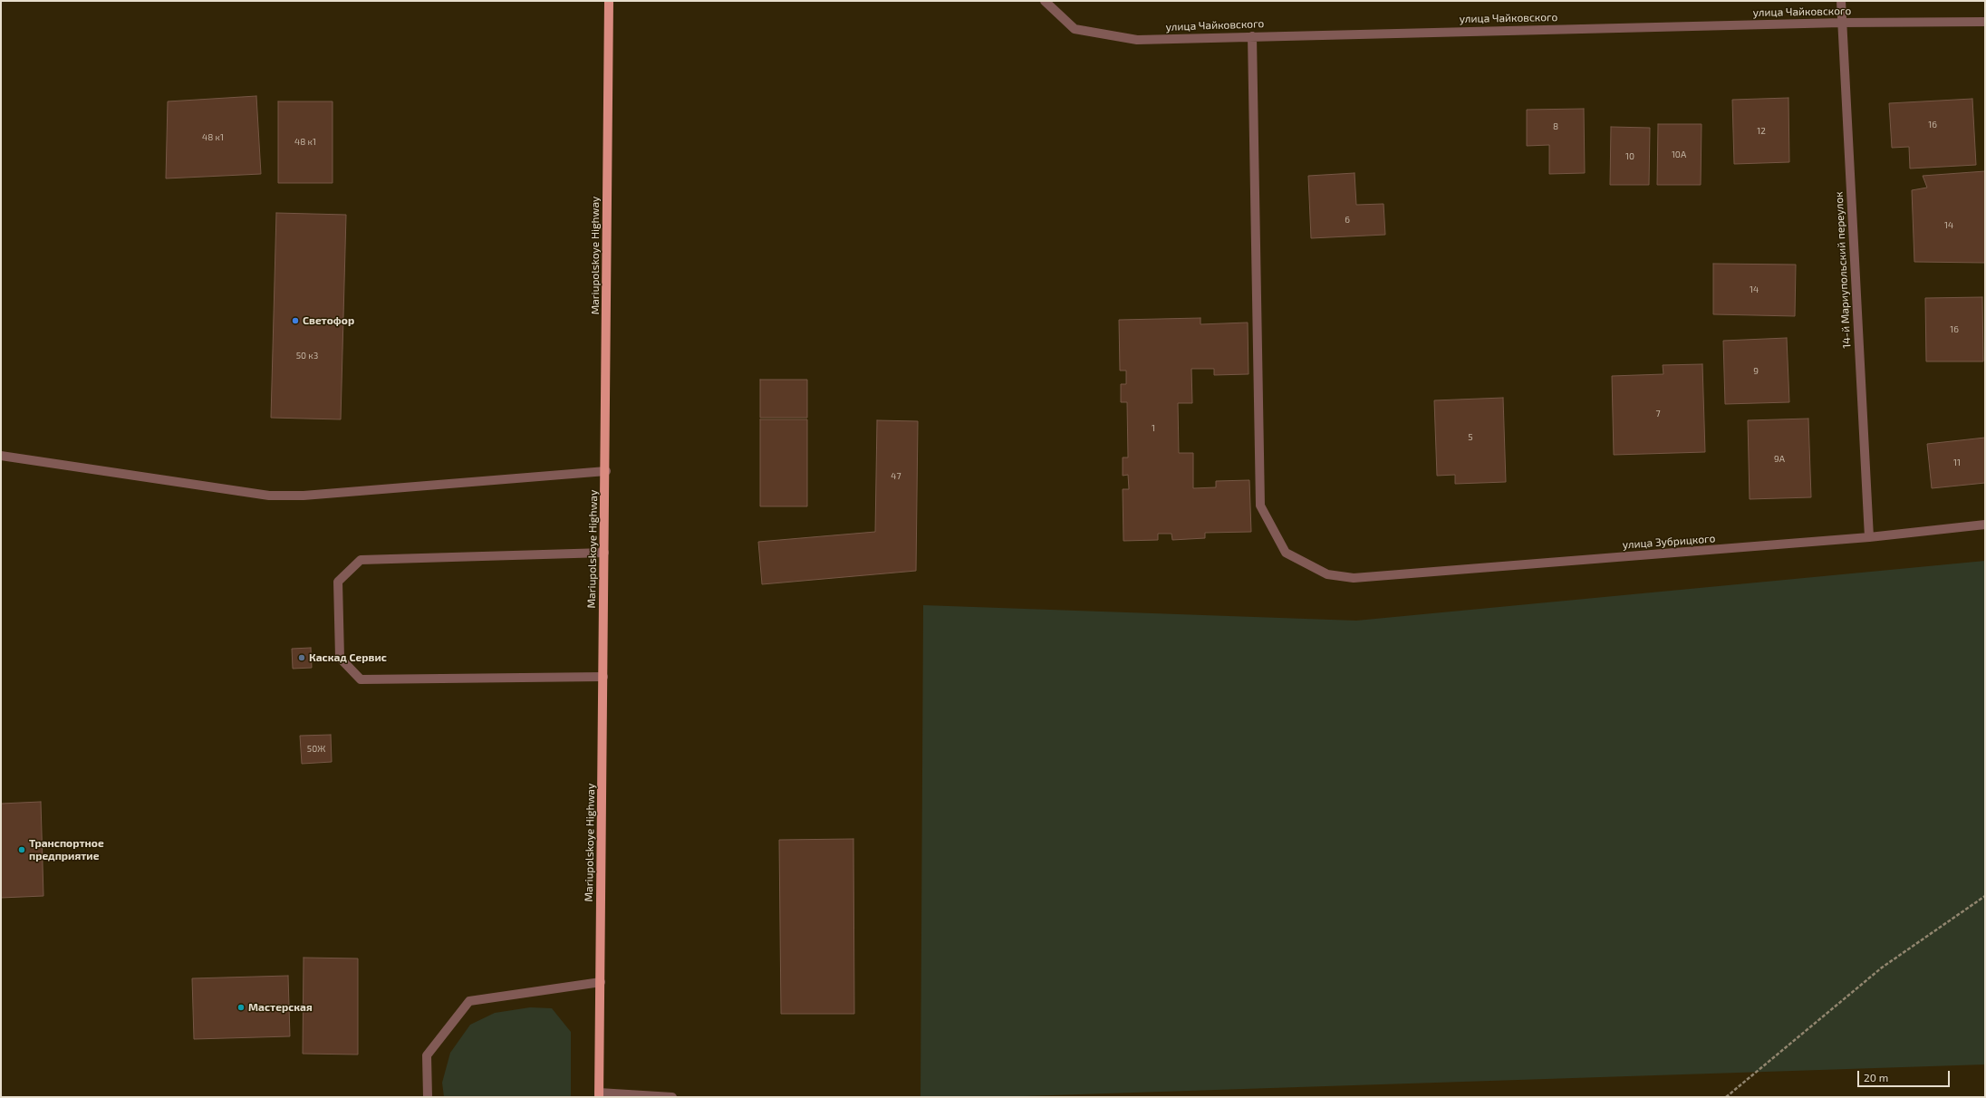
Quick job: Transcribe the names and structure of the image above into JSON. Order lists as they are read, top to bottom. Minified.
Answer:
{"streets":{"main road":["Mariupolskoye Highway"],"street":["улица Чайковского","14-й Мариупольский переулок","улица Зубрицкого"]},"crossings":[["улица Чайковского","14-й Мариупольский переулок"],["улица Чайковского","улица Зубрицкого"],["14-й Мариупольский переулок","улица Зубрицкого"]],"places":["Светофор","Каскад Сервис","Транспортное предприятие","Мастерская"],"house_numbers":["16","8","12","48 к1","48 к1","10А","10","6","14","14","16","50 к3","9","7","1","5","9А","11","47","50Ж"],"scale_bar":"20 m"}
